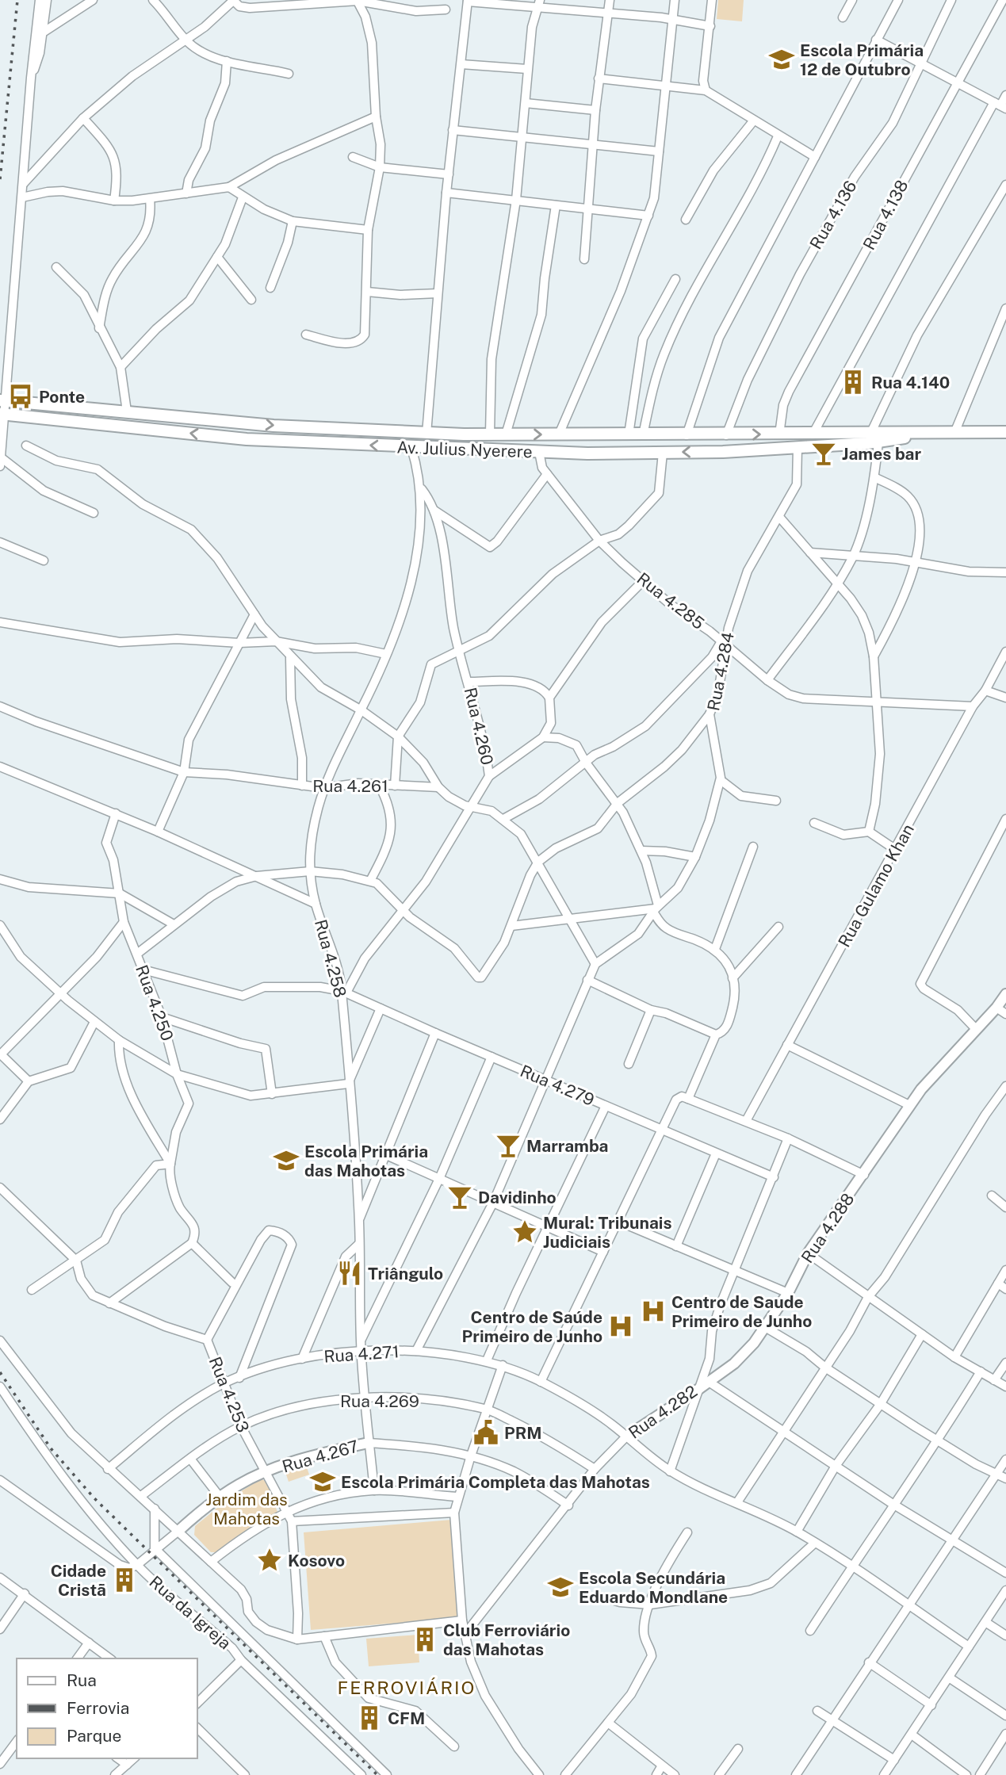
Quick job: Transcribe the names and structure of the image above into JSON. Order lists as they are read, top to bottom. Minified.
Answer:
{"streets":{"main road":["Av. Julius Nyerere"],"street":["Rua 4.136","Rua 4.138","Rua 4.285","Rua 4.284","Rua 4.260","Rua 4.261","Rua Gulamo Khan","Rua 4.258","Rua 4.250","Rua 4.279","Rua 4.288","Rua 4.271","Rua 4.253","Rua 4.269","Rua 4.282","Rua 4.267","Rua da Igreja"]},"crossings":[["Rua 4.136","Av. Julius Nyerere"],["Rua 4.138","Av. Julius Nyerere"],["Av. Julius Nyerere","Rua 4.285"],["Av. Julius Nyerere","Rua 4.284"],["Av. Julius Nyerere","Rua 4.258"],["Rua 4.285","Rua 4.284"],["Rua 4.285","Rua Gulamo Khan"],["Rua 4.260","Rua 4.258"],["Rua 4.260","Rua 4.279"],["Rua 4.261","Rua 4.258"],["Rua 4.261","Rua 4.250"],["Rua 4.258","Rua 4.250"],["Rua 4.258","Rua 4.279"],["Rua 4.258","Rua 4.271"],["Rua 4.258","Rua 4.269"],["Rua 4.258","Rua 4.267"],["Rua 4.250","Rua 4.279"],["Rua 4.279","Rua 4.282"],["Rua 4.288","Rua 4.282"],["Rua 4.271","Rua 4.253"],["Rua 4.271","Rua 4.282"],["Rua 4.253","Rua 4.269"],["Rua 4.253","Rua 4.267"],["Rua 4.269","Rua 4.282"],["Rua 4.282","Rua 4.267"]],"districts":["FERROVIÁRIO"],"parks":["Jardim das Mahotas"],"places":{"school or university":["Escola Primária 12 de Outubro","Escola Primária das Mahotas","Escola Primária Completa das Mahotas","Escola Secundária Eduardo Mondlane"],"building":["Rua 4.140","Cidade Cristã","Club Ferroviário das Mahotas","CFM"],"bus stop":["Ponte"],"bar":["James bar","Marramba","Davidinho"],"place":["Mural: Tribunais Judiciais","Kosovo"],"restaurant":["Triângulo"],"hospital":["Centro de Saude Primeiro de Junho","Centro de Saúde Primeiro de Junho"],"public building":["PRM"]},"legend":["Rua","Ferrovia","Parque"]}
